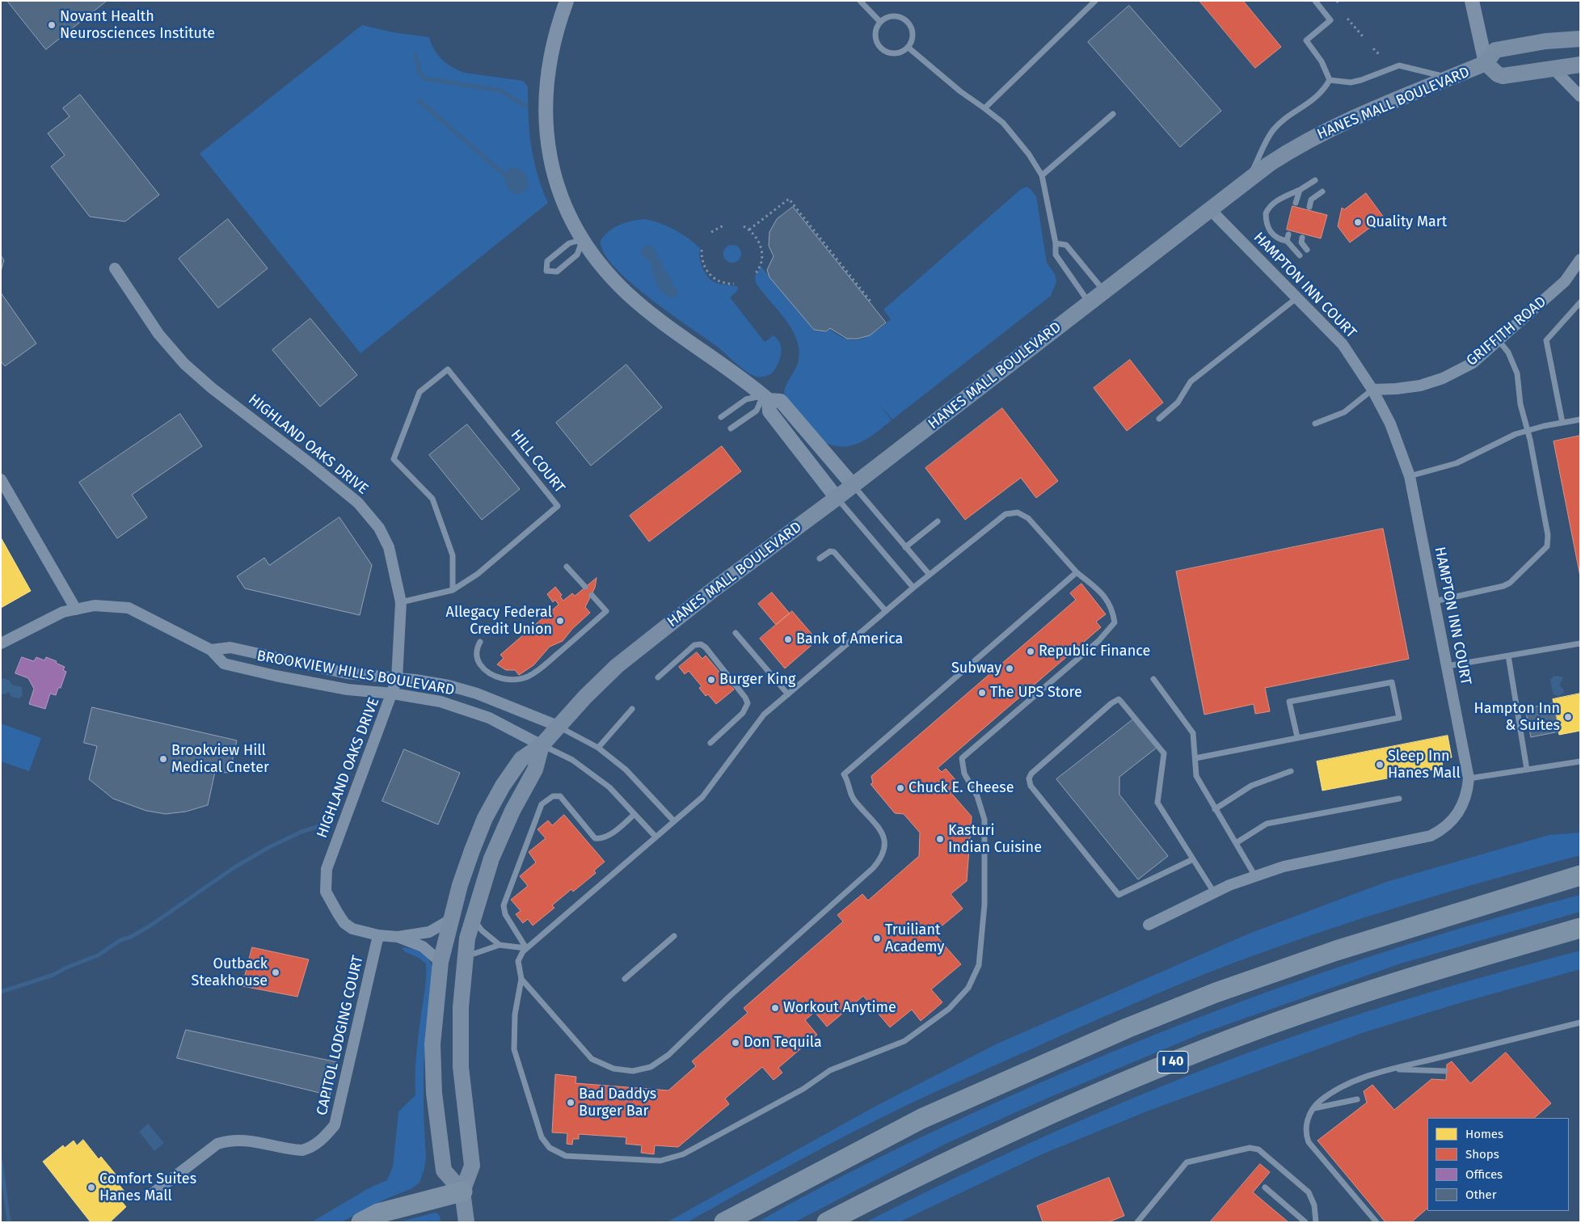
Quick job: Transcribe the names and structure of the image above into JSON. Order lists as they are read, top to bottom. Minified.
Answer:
{"streets":{"highway":["I 40"],"main road":["HANES MALL BOULEVARD"],"street":["HAMPTON INN COURT","GRIFFITH ROAD","HIGHLAND OAKS DRIVE","BROOKVIEW HILLS BOULEVARD","CAPITOL LODGING COURT"],"lane":["HILL COURT"]},"crossings":[["HANES MALL BOULEVARD","HAMPTON INN COURT"],["HANES MALL BOULEVARD","HIGHLAND OAKS DRIVE"],["HANES MALL BOULEVARD","BROOKVIEW HILLS BOULEVARD"],["HAMPTON INN COURT","GRIFFITH ROAD"],["HIGHLAND OAKS DRIVE","HILL COURT"],["HIGHLAND OAKS DRIVE","BROOKVIEW HILLS BOULEVARD"],["HIGHLAND OAKS DRIVE","CAPITOL LODGING COURT"]],"places":["Novant Health Neurosciences Institute","Quality Mart","Allegacy Federal Credit Union","Bank of America","Republic Finance","Subway","Burger King","The UPS Store","Hampton Inn & Suites","Brookview Hill Medical Cneter","Sleep Inn Hanes Mall","Chuck E. Cheese","Kasturi Indian Cuisine","Truiliant Academy","Outback Steakhouse","Workout Anytime","Don Tequila","Bad Daddys Burger Bar","Comfort Suites Hanes Mall"],"legend":["Homes","Shops","Offices","Other"]}
